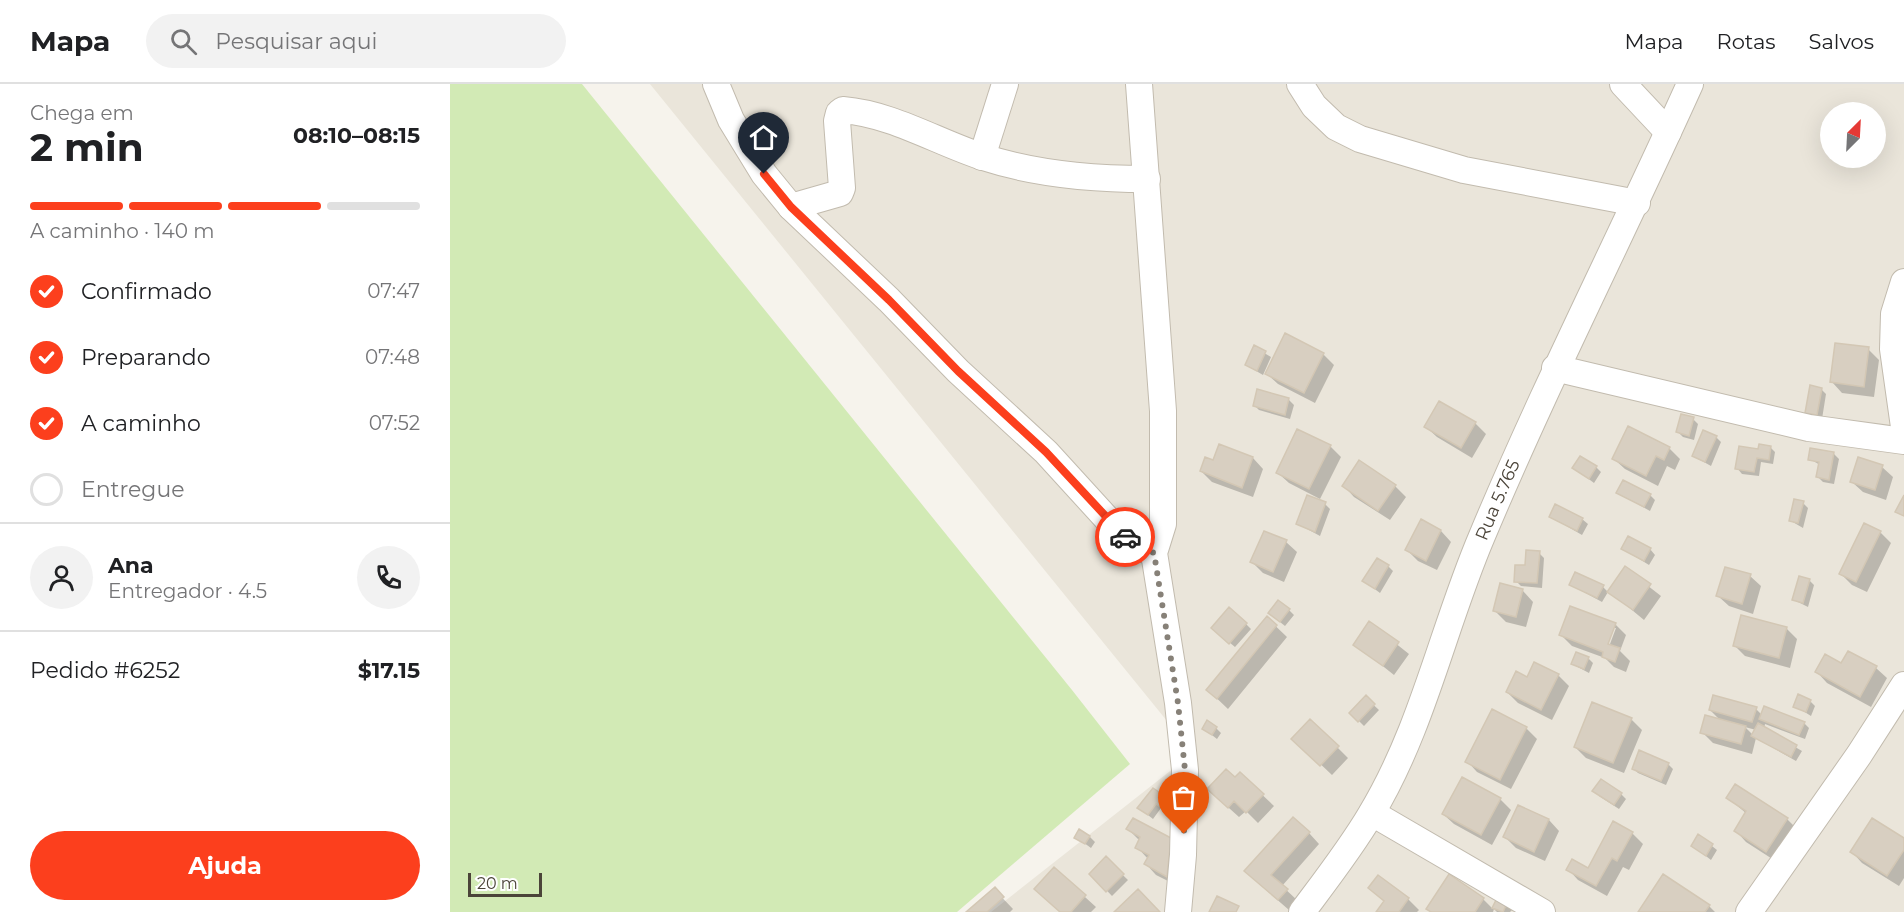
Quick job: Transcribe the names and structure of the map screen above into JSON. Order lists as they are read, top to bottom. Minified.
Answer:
{"streets":{"street":["Rua 5.765"]},"scale_bar":"20 m","north":"top right","page":{"header":"Mapa","search":"Pesquisar aqui","nav":["Mapa","Rotas","Salvos"],"heading":["2 min","Chega em","08:10–08:15"],"panel":["Ana","Entregador · 4.5","Pedido #6252","$17.15"],"bar":"A caminho · 140 m","list":[["Confirmado","07:47"],["Preparando","07:48"],["A caminho","07:52"],"Entregue"],"buttons":"Ajuda","scale":"20 m"}}
